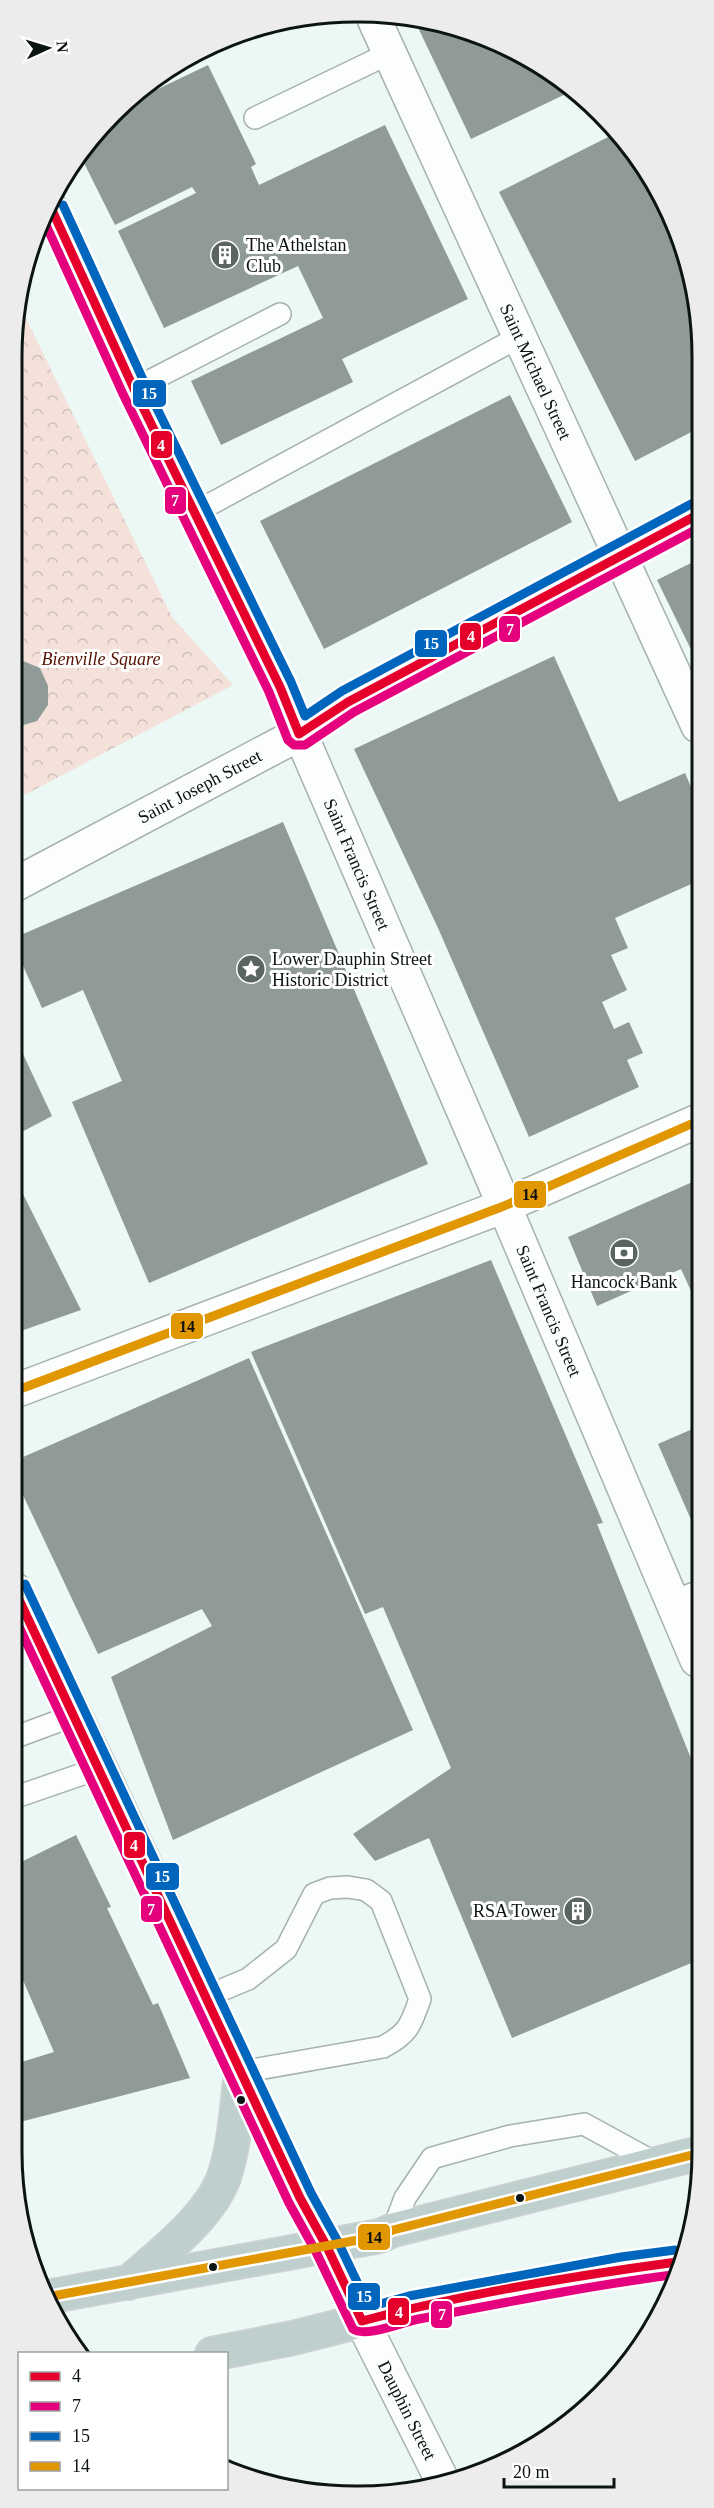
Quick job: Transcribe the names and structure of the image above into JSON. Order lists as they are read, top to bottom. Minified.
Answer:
{"streets":{"street":["Saint Michael Street","Saint Joseph Street","Saint Francis Street","Dauphin Street"]},"crossings":[["Saint Michael Street","Saint Joseph Street"],["Saint Joseph Street","Saint Francis Street"]],"parks":["Bienville Square"],"places":{"building":["The Athelstan Club","RSA Tower"],"place":["Lower Dauphin Street Historic District"],"bank":["Hancock Bank"]},"lines":["transit line 15","transit line 4","transit line 7","transit line 14"],"legend":["4","7","15","14"],"scale_bar":"20 m","north":"right"}
